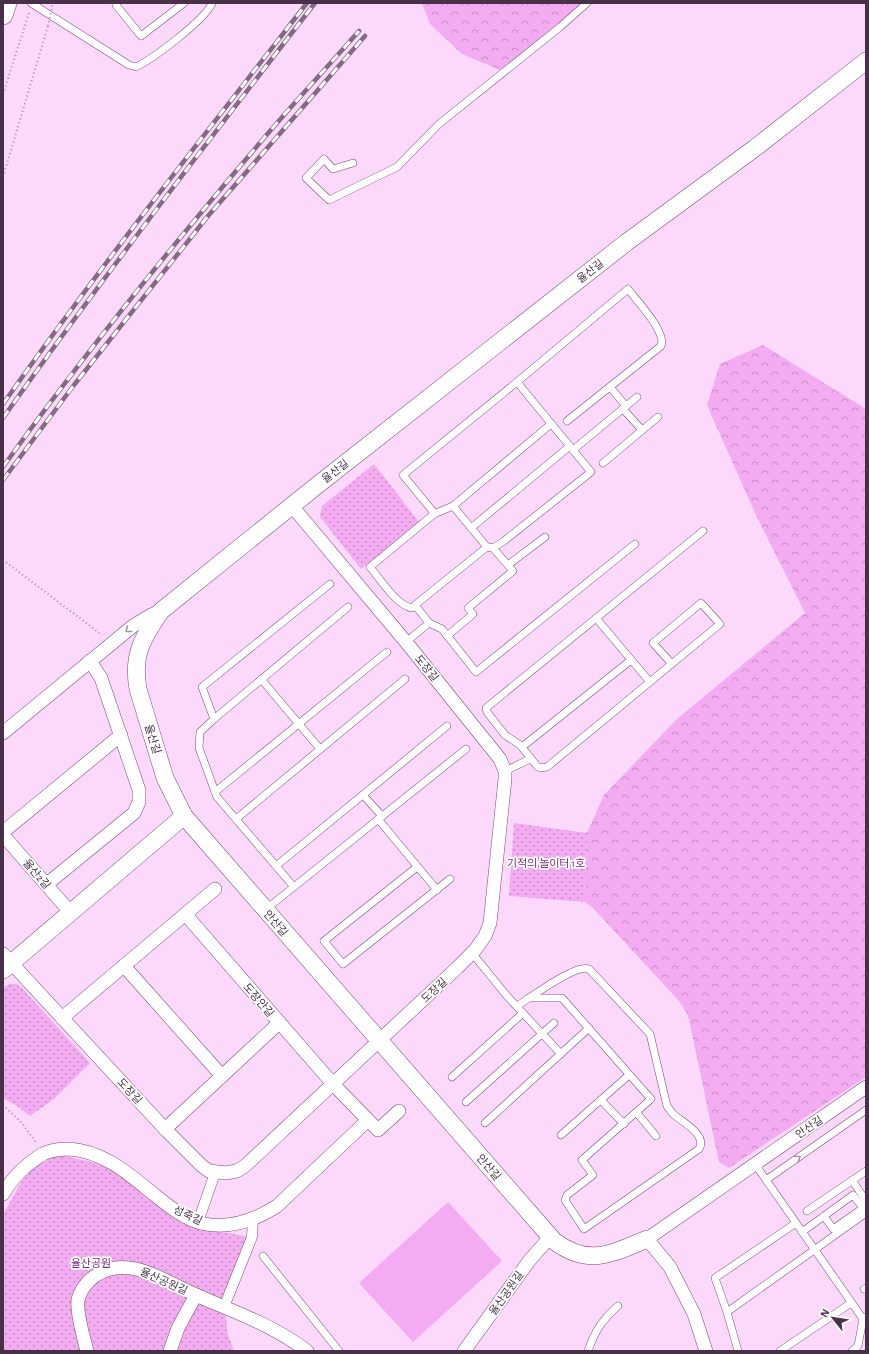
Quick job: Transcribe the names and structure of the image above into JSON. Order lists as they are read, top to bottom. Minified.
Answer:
{"streets":{"street":["율산길","도장길","율산2길","안산길","도장안길","성죽길","율산공원길"]},"crossings":[["율산길","도장길"],["율산길","안산길"],["도장길","안산길"],["도장길","도장안길"],["안산길","율산공원길"]],"parks":["기적의 놀이터 1호","율산공원"],"north":"top left"}
